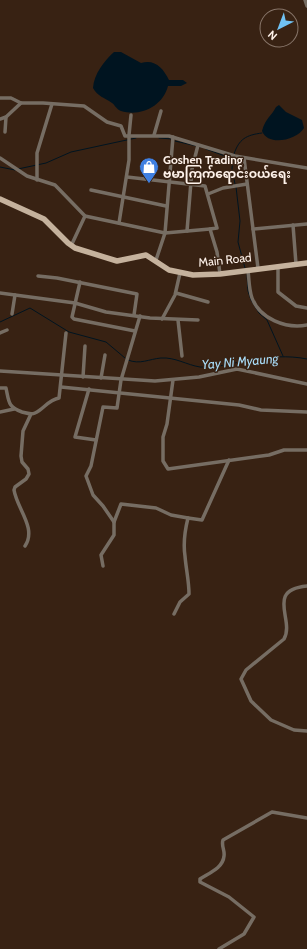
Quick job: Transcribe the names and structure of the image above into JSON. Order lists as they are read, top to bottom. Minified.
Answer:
{"streets":{"main road":["Main Road"]},"water":["Yay Ni Myaung"],"places":{"shop":["Goshen Trading ဗမာကြက်ရောင်းဝယ်ရေး"]},"north":"bottom left"}
